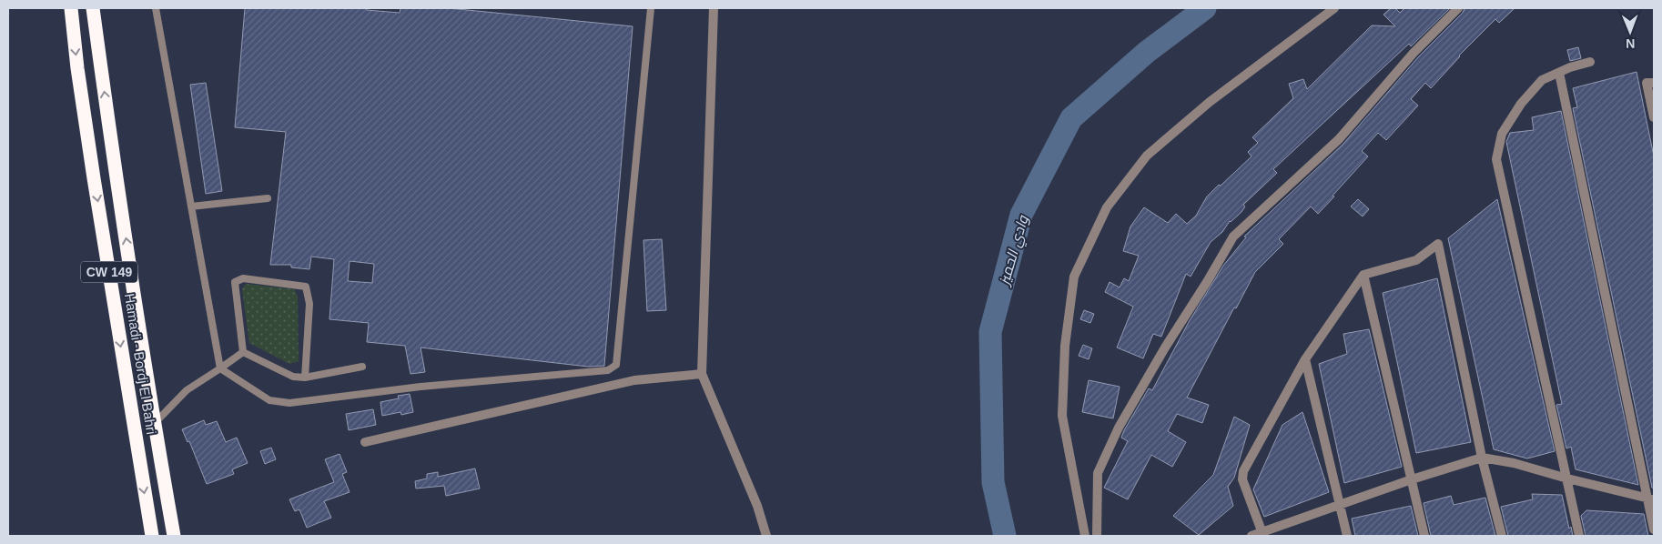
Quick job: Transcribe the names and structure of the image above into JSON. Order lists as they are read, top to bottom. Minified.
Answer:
{"streets":{"highway":["CW 149","Hamadi - Bordj El Bahri"]},"water":["وادي الحميز"],"north":"bottom"}
